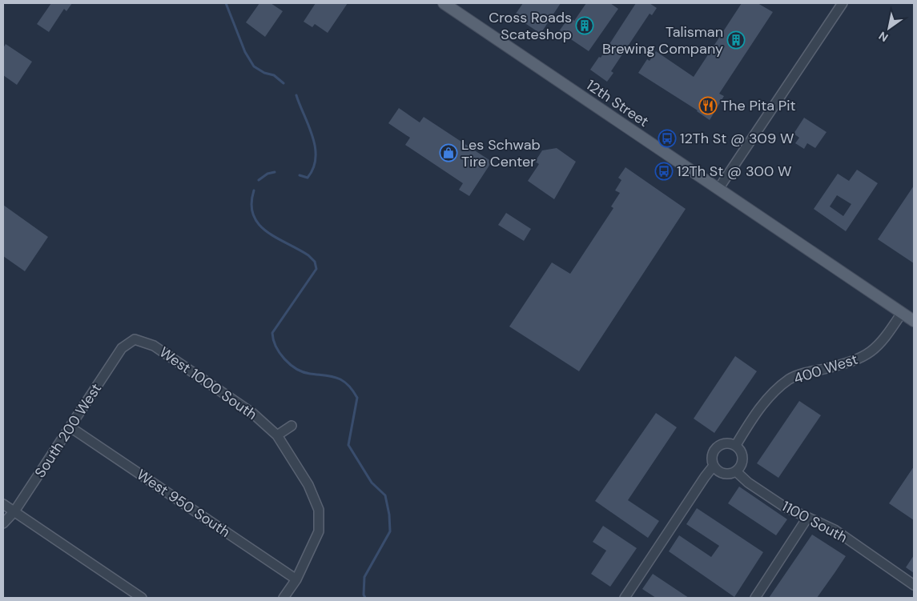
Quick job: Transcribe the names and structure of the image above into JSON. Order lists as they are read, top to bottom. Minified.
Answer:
{"streets":{"main road":["12th Street"],"street":["400 West","West 1000 South","South 200 West","West 950 South","1100 South"]},"crossings":[["12th Street","400 West"],["400 West","1100 South"],["West 1000 South","South 200 West"],["West 1000 South","West 950 South"],["South 200 West","West 950 South"]],"places":{"building":["Cross Roads Scateshop","Talisman Brewing Company"],"restaurant":["The Pita Pit"],"bus stop":["12Th St @ 309 W","12Th St @ 300 W"],"shop":["Les Schwab Tire Center"]},"north":"bottom left"}
